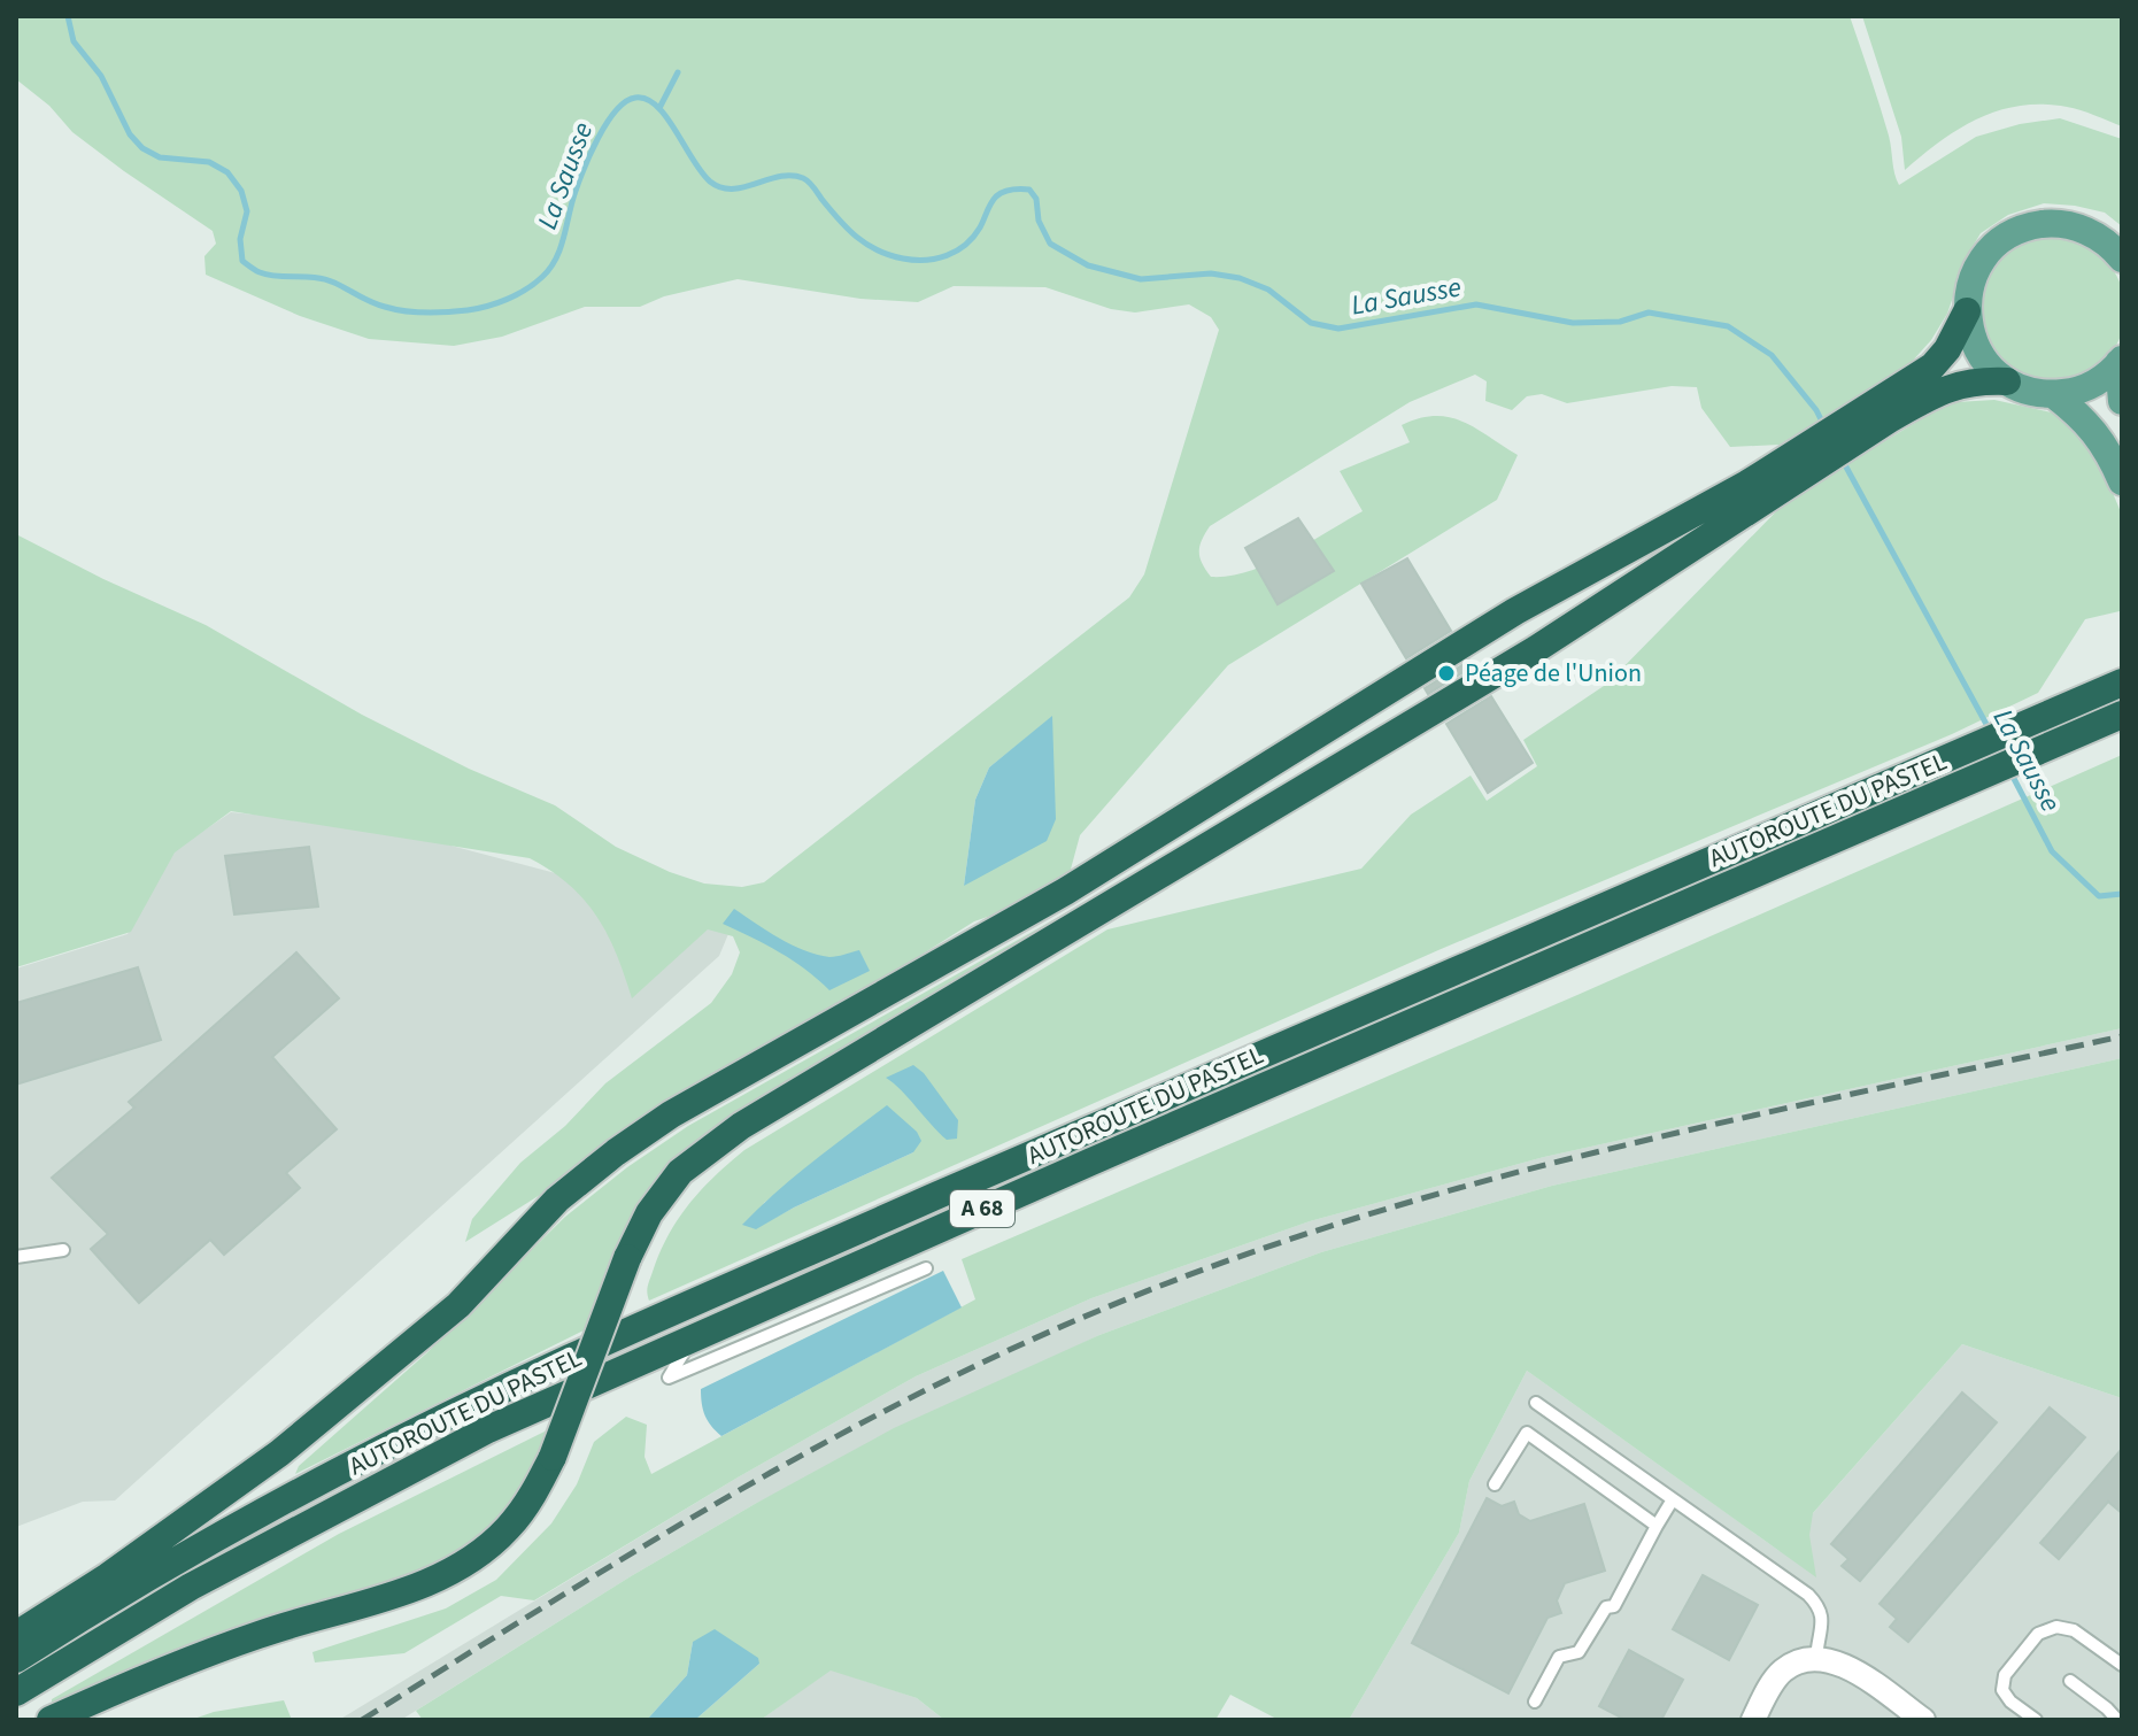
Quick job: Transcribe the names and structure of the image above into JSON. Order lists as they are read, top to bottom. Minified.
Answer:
{"streets":{"highway":["AUTOROUTE DU PASTEL","A 68"]},"water":["La Sausse"],"places":["Péage de l'Union"]}
